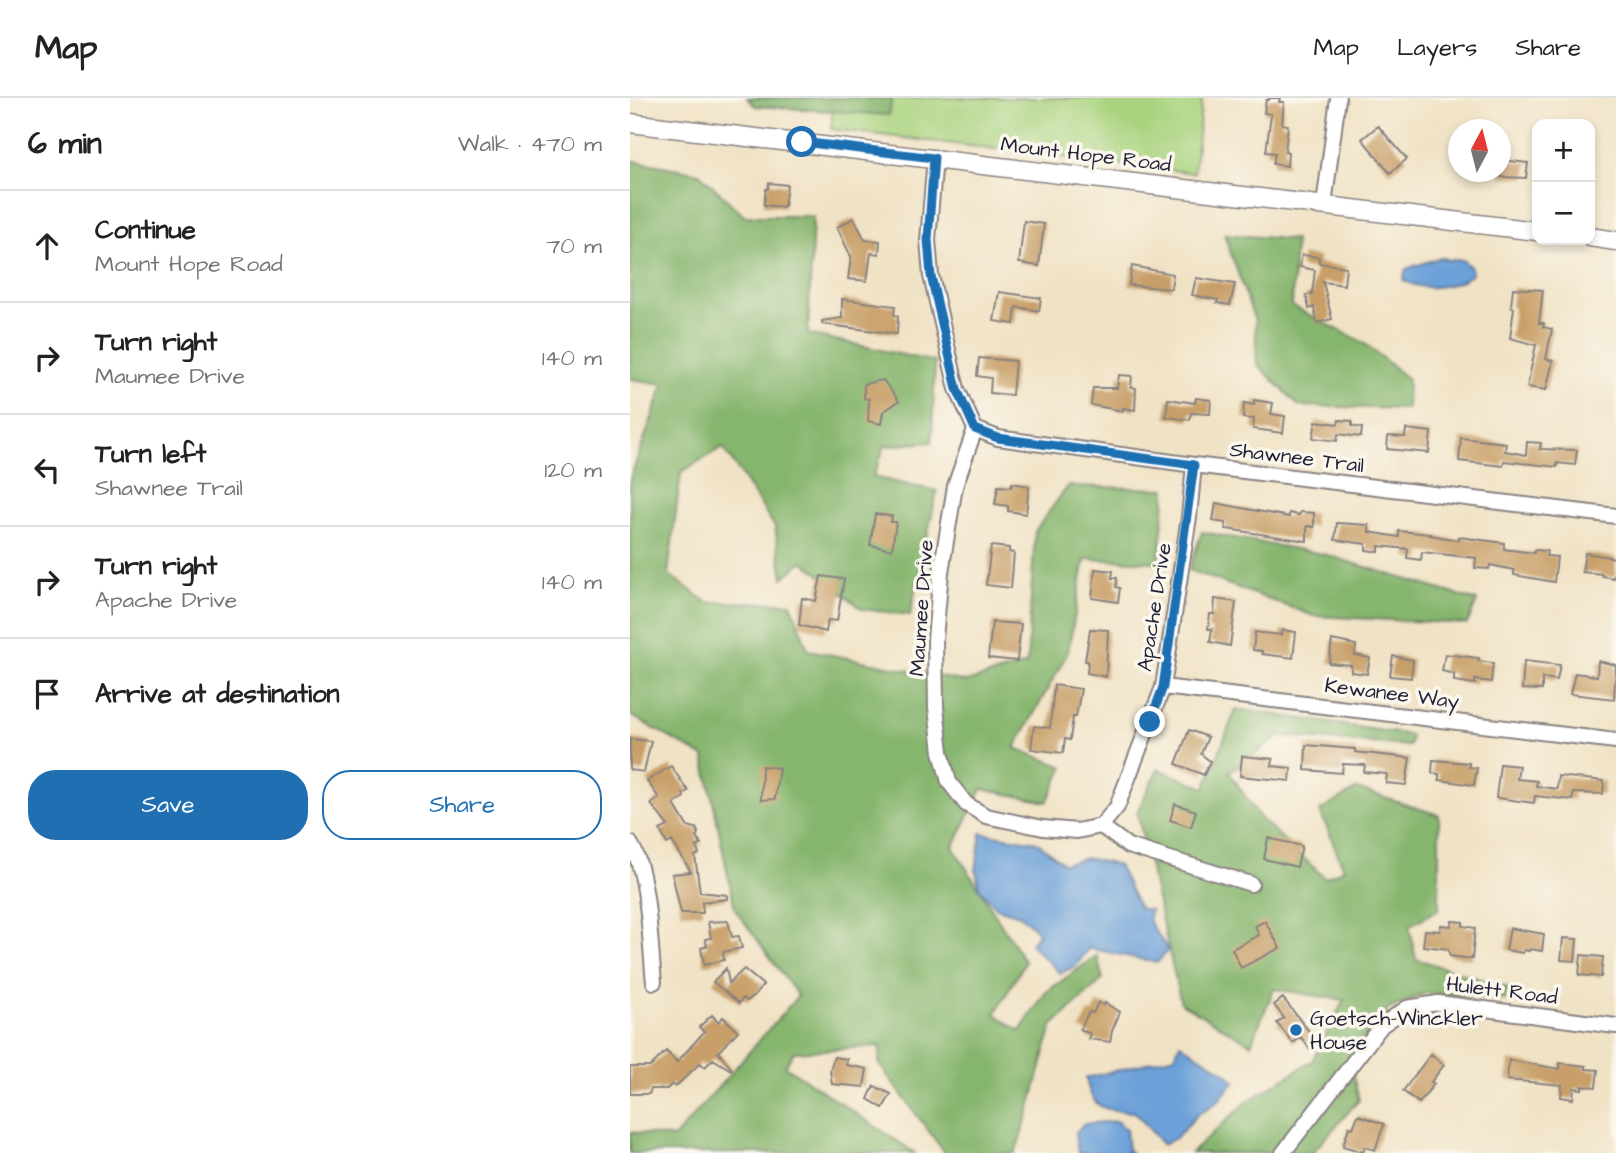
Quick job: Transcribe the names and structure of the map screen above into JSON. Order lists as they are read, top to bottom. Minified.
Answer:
{"streets":{"street":["Mount Hope Road","Shawnee Trail","Apache Drive","Maumee Drive","Kewanee Way","Hulett Road"]},"crossings":[["Shawnee Trail","Apache Drive"],["Shawnee Trail","Maumee Drive"],["Apache Drive","Maumee Drive"],["Apache Drive","Kewanee Way"]],"places":["Goetsch–Winckler House"],"north":"top","page":{"header":"Map","nav":["Map","Layers","Share"],"heading":["6 min","Walk · 470 m"],"map_buttons":["+","−"],"list":[["Continue","Mount Hope Road","70 m"],["Turn right","Maumee Drive","140 m"],["Turn left","Shawnee Trail","120 m"],["Turn right","Apache Drive","140 m"],"Arrive at destination"],"buttons":["Save","Share"]}}
